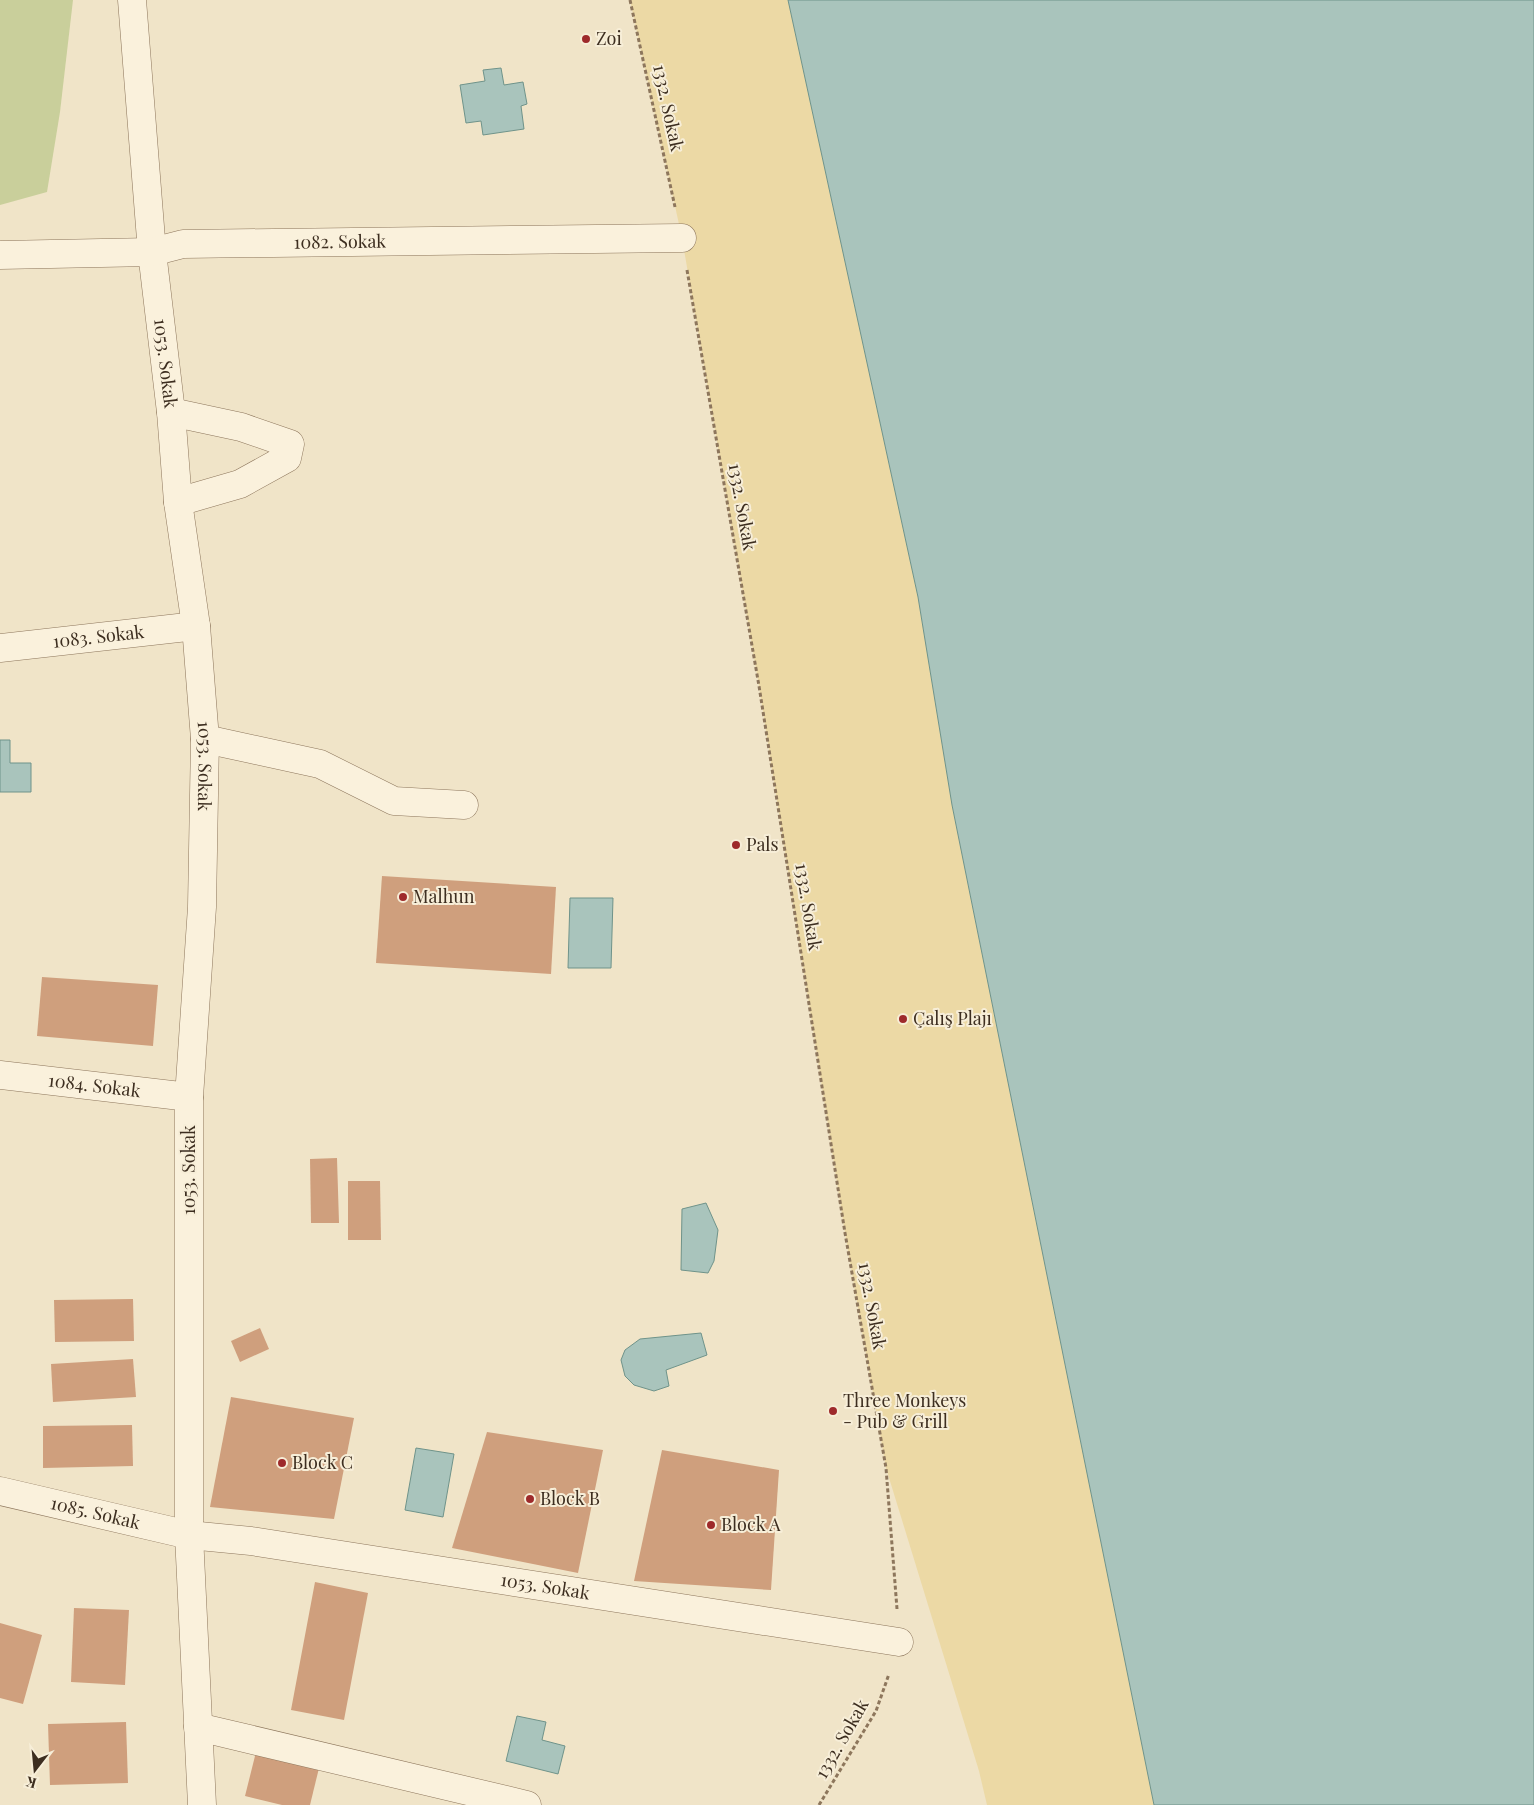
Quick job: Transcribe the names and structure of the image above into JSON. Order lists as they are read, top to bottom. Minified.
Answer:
{"streets":{"street":["1082. Sokak","1053. Sokak","1083. Sokak","1084. Sokak","1085. Sokak"],"path":["1332. Sokak"]},"crossings":[["1332. Sokak","1082. Sokak"],["1332. Sokak","1053. Sokak"],["1082. Sokak","1053. Sokak"],["1053. Sokak","1083. Sokak"],["1053. Sokak","1084. Sokak"],["1053. Sokak","1085. Sokak"]],"places":["Zoi","Pals","Malhun","Çalış Plajı","Three Monkeys - Pub & Grill","Block C","Block B","Block A"],"north":"bottom"}
